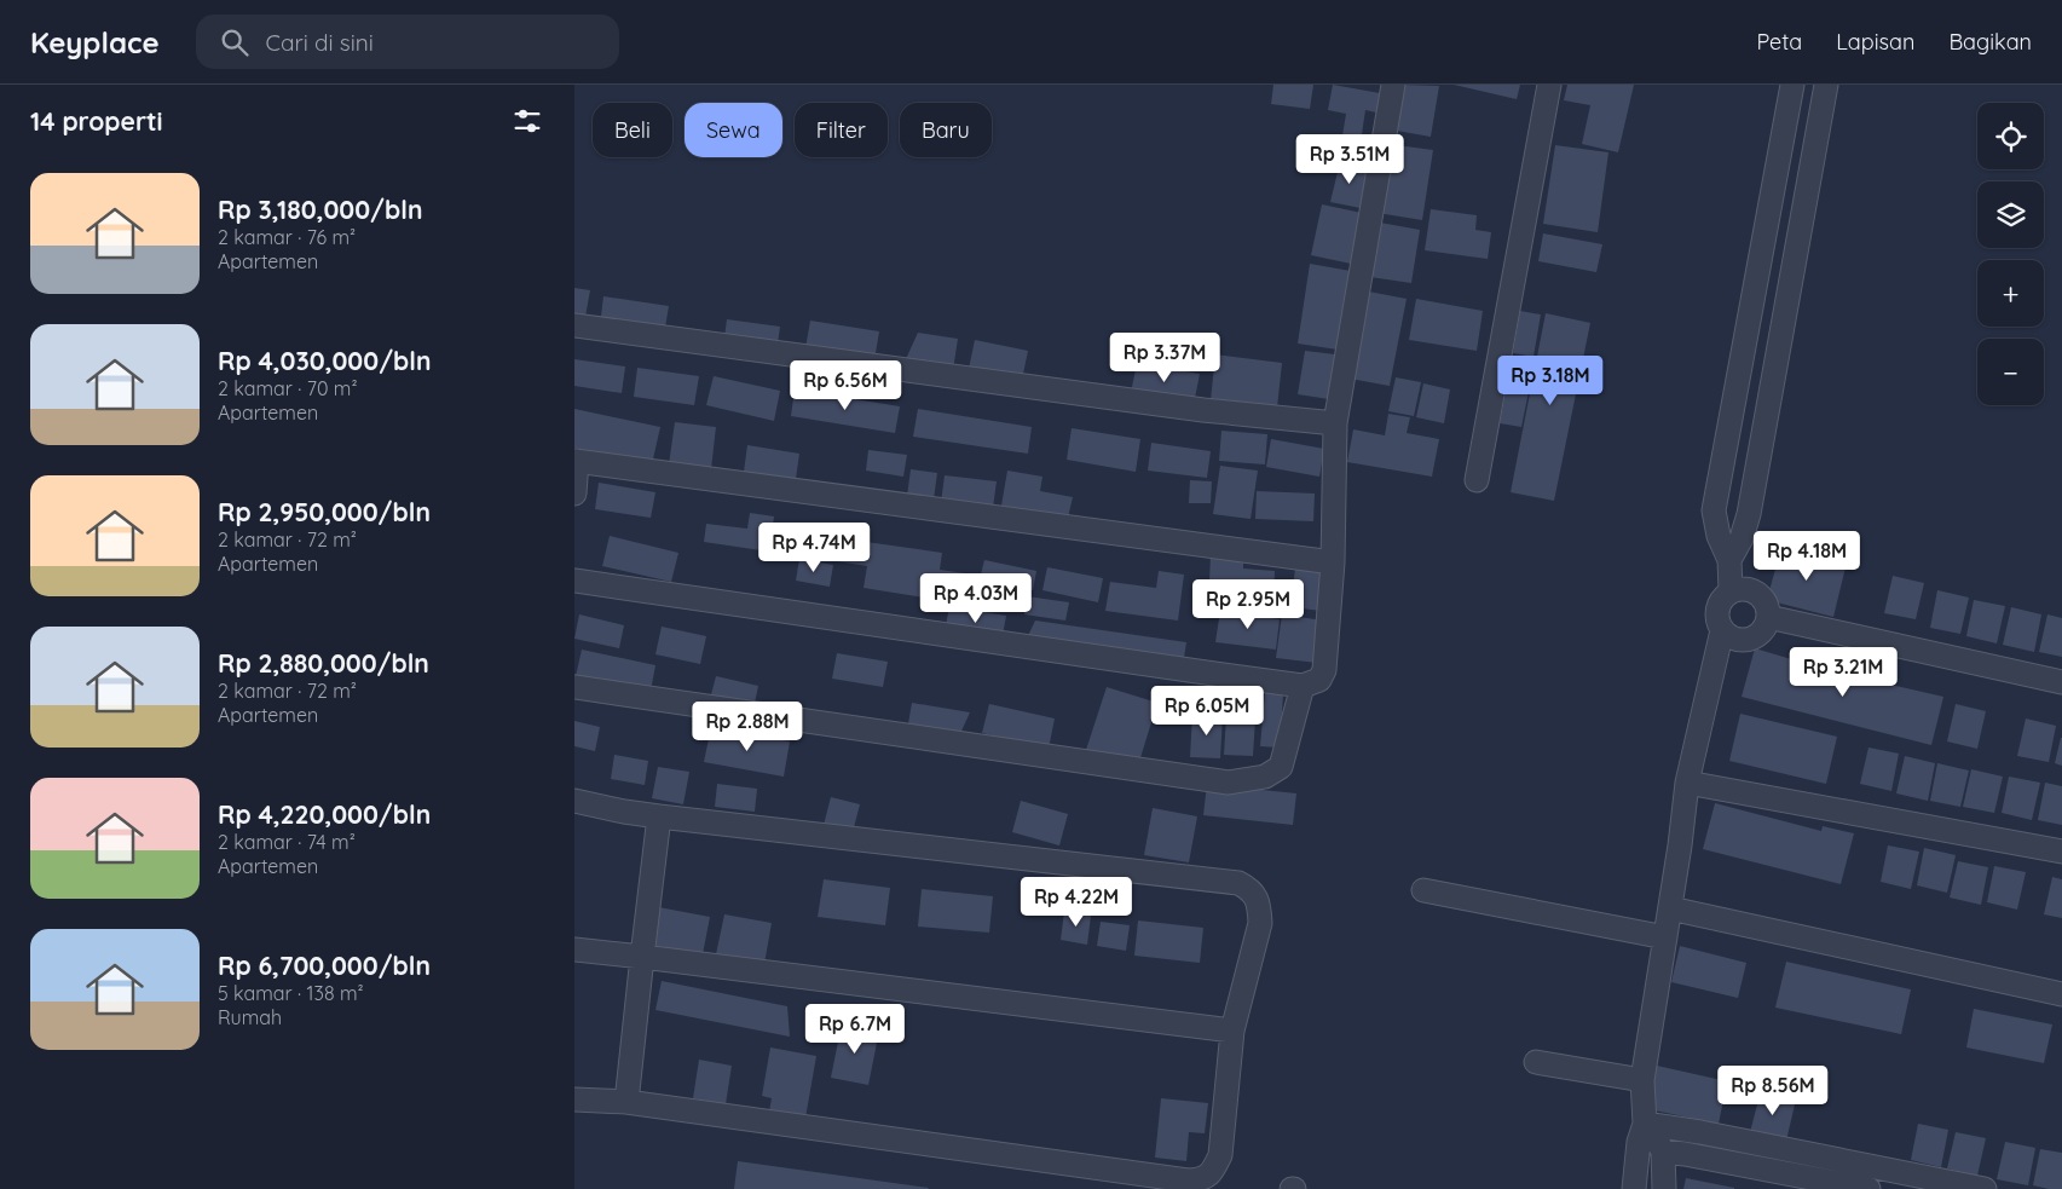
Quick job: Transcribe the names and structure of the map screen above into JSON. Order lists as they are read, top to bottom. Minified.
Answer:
{"page":{"header":"Keyplace","search":"Cari di sini","nav":["Peta","Lapisan","Bagikan"],"heading":"14 properti","map_buttons":["+","−"],"chip":["Beli","Sewa","Filter","Baru"],"price":["Rp 3.51M","Rp 3.37M","Rp 3.18M","Rp 6.56M","Rp 4.74M","Rp 4.18M","Rp 4.03M","Rp 2.95M","Rp 3.21M","Rp 6.05M","Rp 2.88M","Rp 4.22M","Rp 6.7M","Rp 8.56M"],"list":[{"name":"Rp 3,180,000/bln","note":"2 kamar · 76 m² · Apartemen"},{"name":"Rp 4,030,000/bln","note":"2 kamar · 70 m² · Apartemen"},{"name":"Rp 2,950,000/bln","note":"2 kamar · 72 m² · Apartemen"},{"name":"Rp 2,880,000/bln","note":"2 kamar · 72 m² · Apartemen"},{"name":"Rp 4,220,000/bln","note":"2 kamar · 74 m² · Apartemen"},{"name":"Rp 6,700,000/bln","note":"5 kamar · 138 m² · Rumah"}]}}
